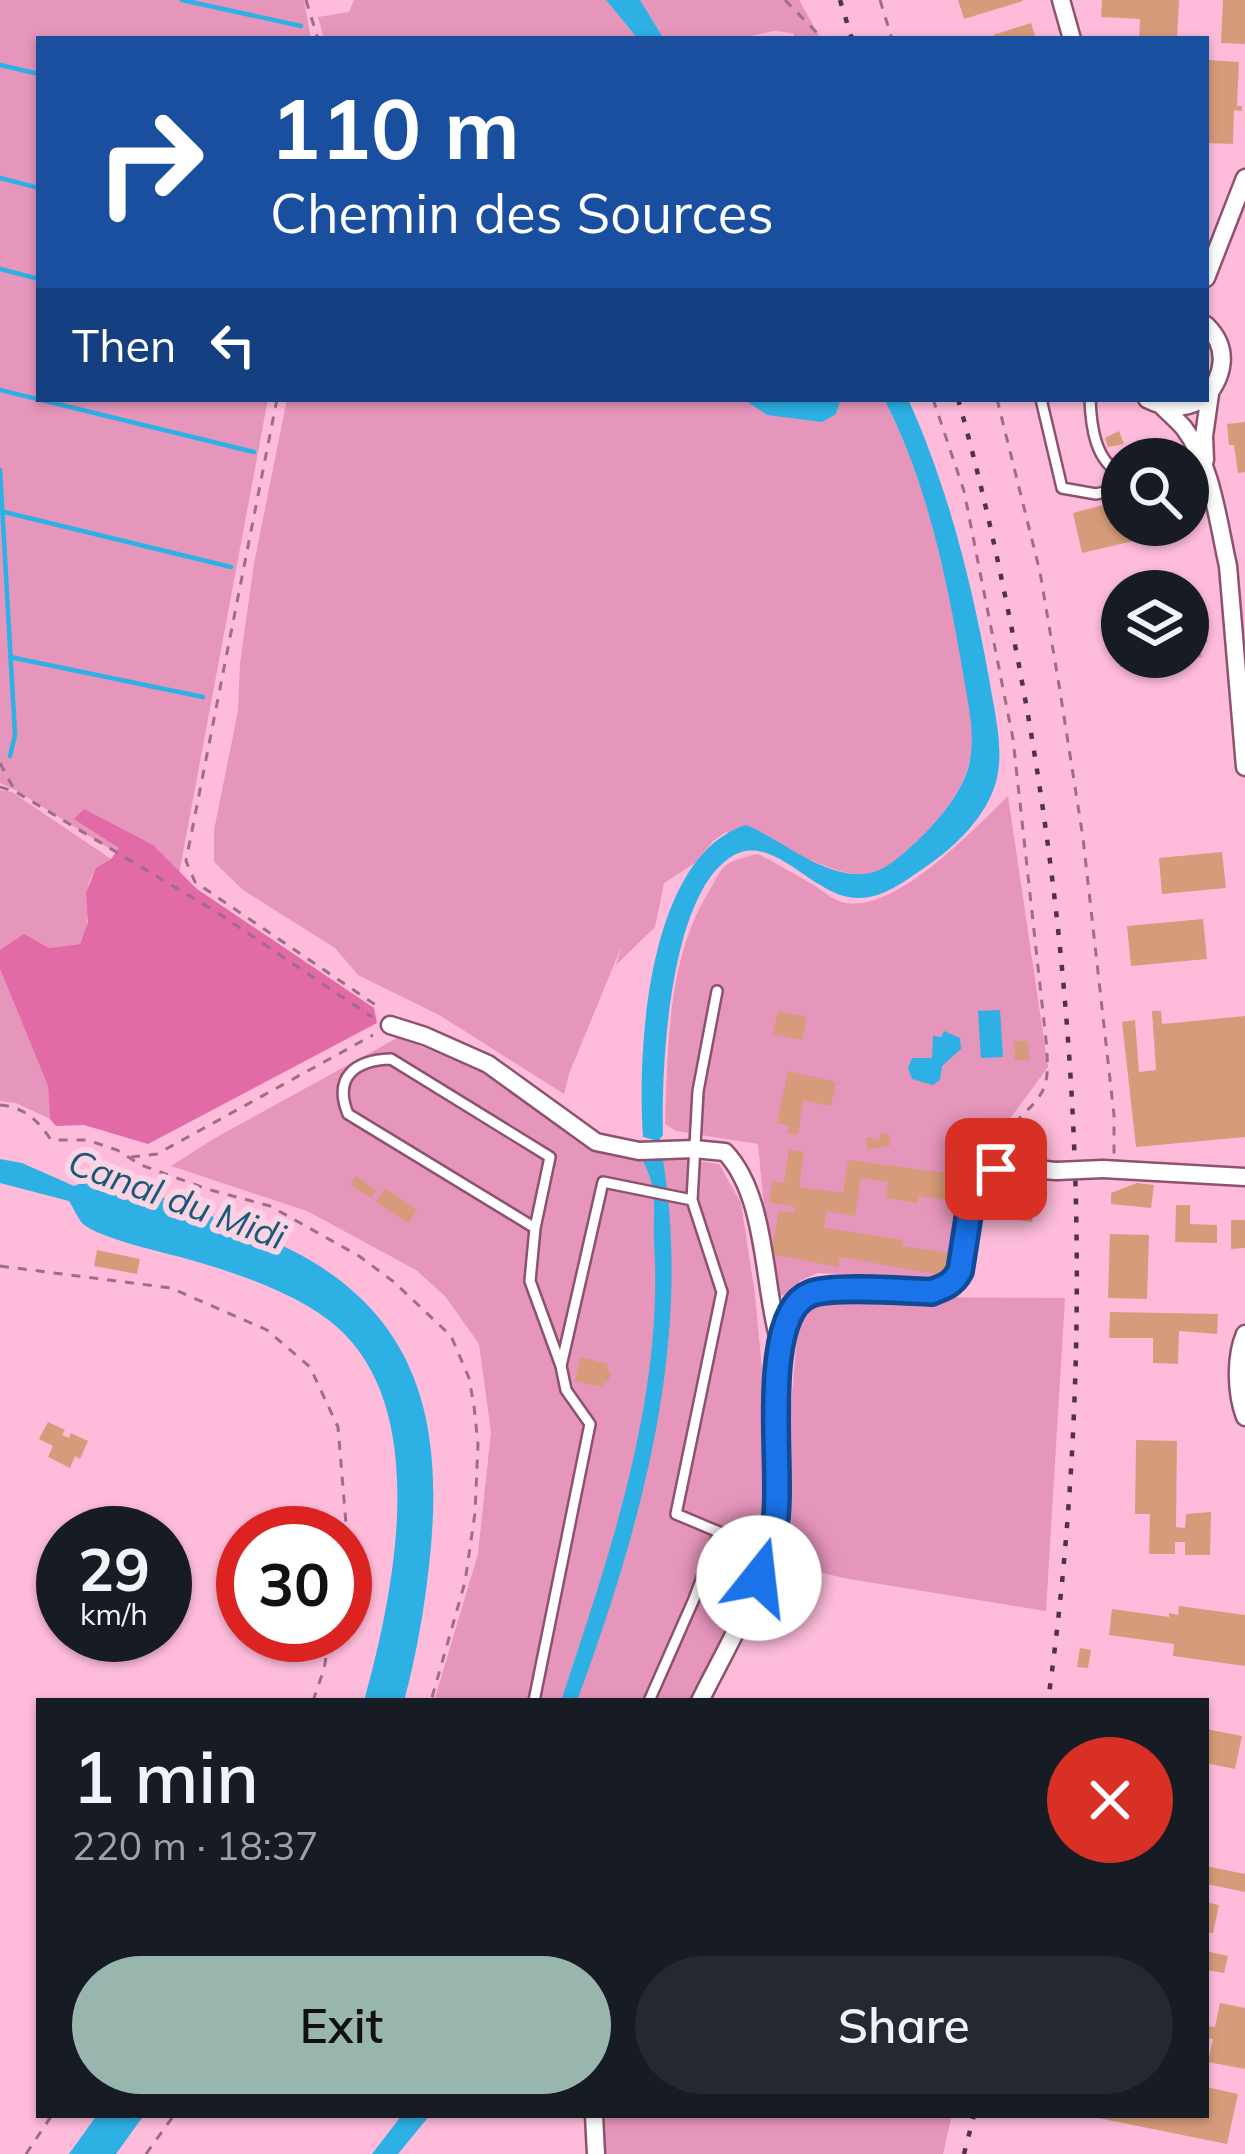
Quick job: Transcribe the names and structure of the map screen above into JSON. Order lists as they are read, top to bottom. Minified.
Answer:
{"water":["Canal du Midi"],"page":{"turn":["110 m","Chemin des Sources"],"then":"Then","speed":"29 km/h","limit":"30","heading":["1 min","220 m · 18:37"],"buttons":["Exit","Share"]}}
